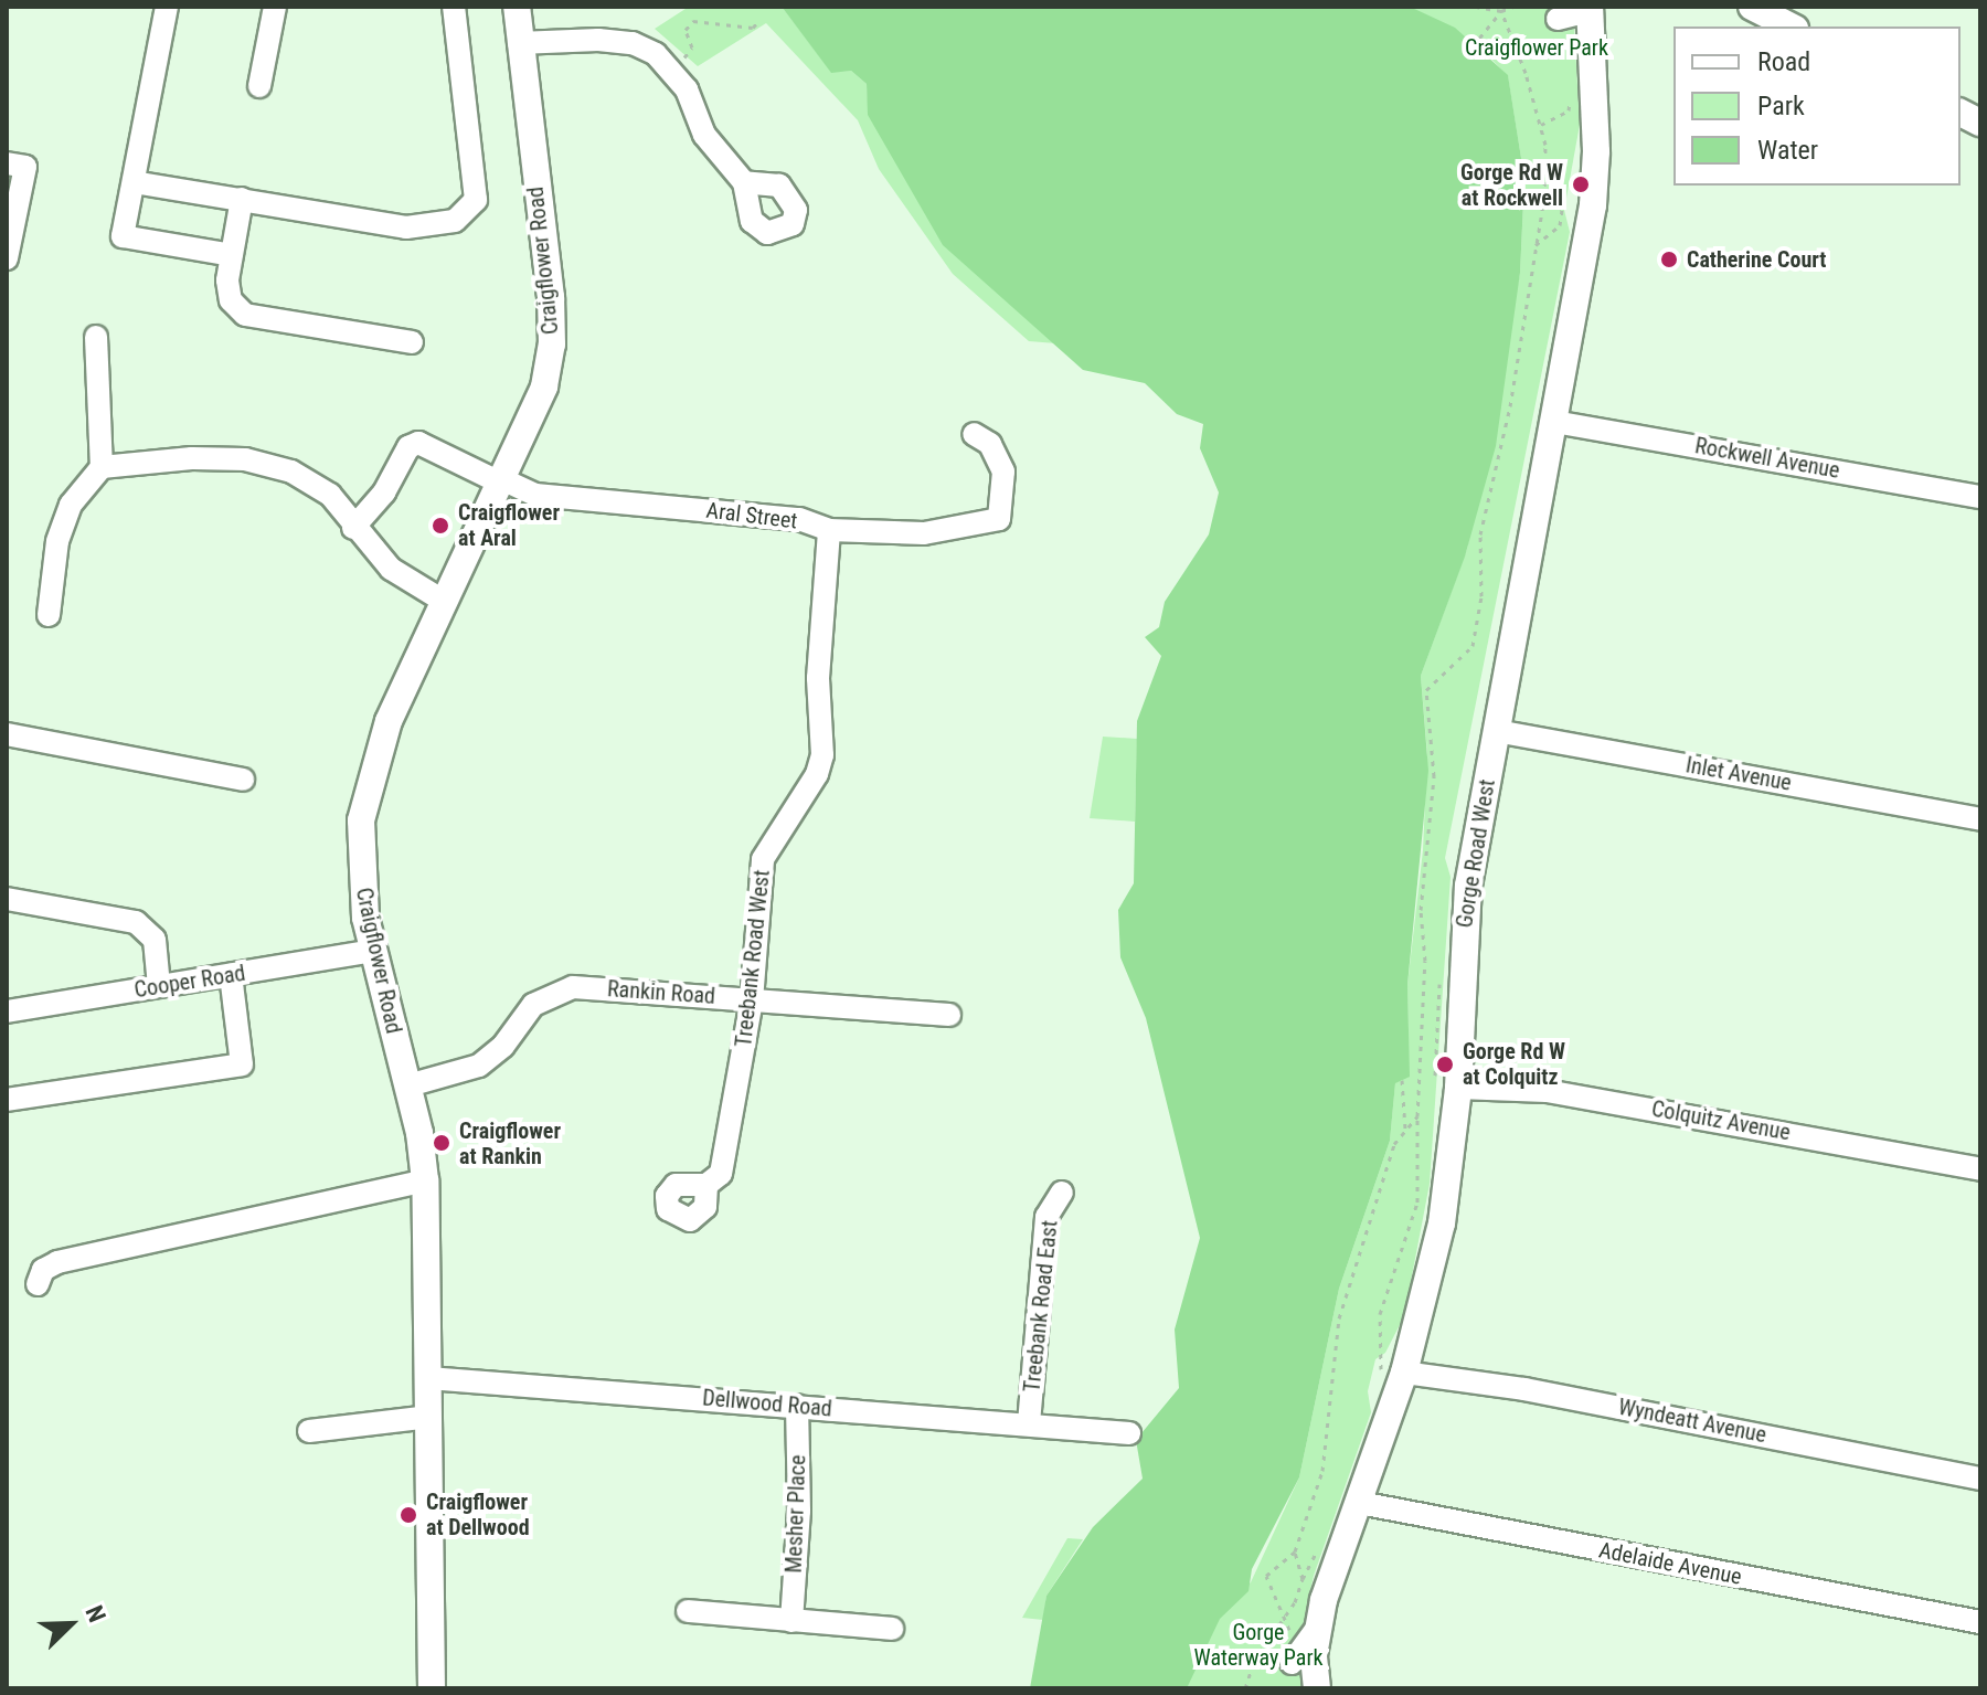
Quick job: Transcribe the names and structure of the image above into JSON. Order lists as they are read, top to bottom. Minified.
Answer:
{"streets":{"main road":["Craigflower Road","Gorge Road West"],"street":["Rockwell Avenue","Aral Street","Inlet Avenue","Treebank Road West","Cooper Road","Rankin Road","Colquitz Avenue","Treebank Road East","Dellwood Road","Wyndeatt Avenue","Mesher Place","Adelaide Avenue"]},"crossings":[["Craigflower Road","Aral Street"],["Craigflower Road","Cooper Road"],["Craigflower Road","Rankin Road"],["Craigflower Road","Dellwood Road"],["Rockwell Avenue","Gorge Road West"],["Aral Street","Treebank Road West"],["Inlet Avenue","Gorge Road West"],["Gorge Road West","Colquitz Avenue"],["Gorge Road West","Wyndeatt Avenue"],["Gorge Road West","Adelaide Avenue"],["Treebank Road West","Rankin Road"],["Treebank Road East","Dellwood Road"],["Dellwood Road","Mesher Place"]],"parks":["Craigflower Park","Gorge Waterway Park"],"places":["Gorge Rd W at Rockwell","Catherine Court","Craigflower at Aral","Gorge Rd W at Colquitz","Craigflower at Rankin","Craigflower at Dellwood"],"legend":["Road","Park","Water"],"north":"top right"}
